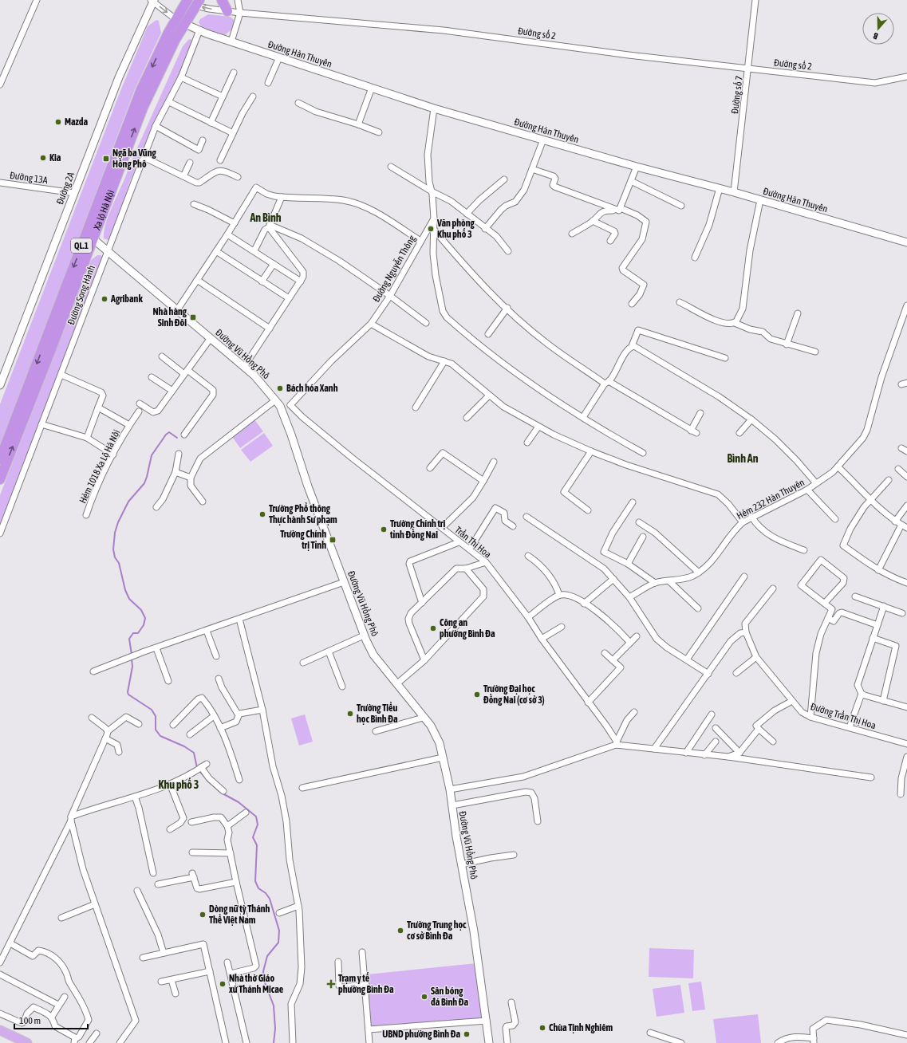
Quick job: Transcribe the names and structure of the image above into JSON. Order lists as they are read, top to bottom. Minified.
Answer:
{"streets":{"highway":["Xa lộ Hà Nội","QL.1"],"street":["Đường số 2","Đường Hàn Thuyên","Đường số 7","Đường 13A","Đường 2A","Đường Nguyễn Thông","Đường Song Hành","Đường Vũ Hồng Phô","Hẻm 1018 Xa Lộ Hà Nội","Hẻm 232 Hàn Thuyên","Trần Thị Hoa","Đường Trần Thị Hoa"]},"crossings":[["Đường số 2","Đường số 7"],["Đường số 2","Xa lộ Hà Nội"],["Đường Hàn Thuyên","Đường số 7"],["Đường Hàn Thuyên","Xa lộ Hà Nội"],["Đường Hàn Thuyên","Đường Song Hành"],["Đường 13A","Đường 2A"],["Xa lộ Hà Nội","Đường Vũ Hồng Phô"],["Đường Nguyễn Thông","Trần Thị Hoa"],["Đường Song Hành","Đường Vũ Hồng Phô"]],"districts":["An Bình","Bình An","Khu phố 3"],"places":{"other":["Mazda","Kia","Văn phòng Khu phố 3","Agribank","Bách hóa Xanh","Trường Phổ thông Thực hành Sư phạm","Trường Chính trị tỉnh Đồng Nai","Công an phường Bình Đa","Trường Đại học Đồng Nai (cơ sở 3)","Trường Tiểu học Bình Đa","Dòng nữ tỳ Thánh Thể Việt Nam","Trường Trung học cơ sở Bình Đa","Nhà thờ Giáo xứ Thánh Micae","Sân bóng đá Bình Đa","Chùa Tịnh Nghiêm","UBND phường Bình Đa"],"transit":["Ngã ba Vũng Hồng Phô","Nhà hàng Sinh Đôi","Trường Chính trị Tỉnh"],"health":["Trạm y tế phường Bình Đa"]},"scale_bar":"100 m","north":"bottom"}
